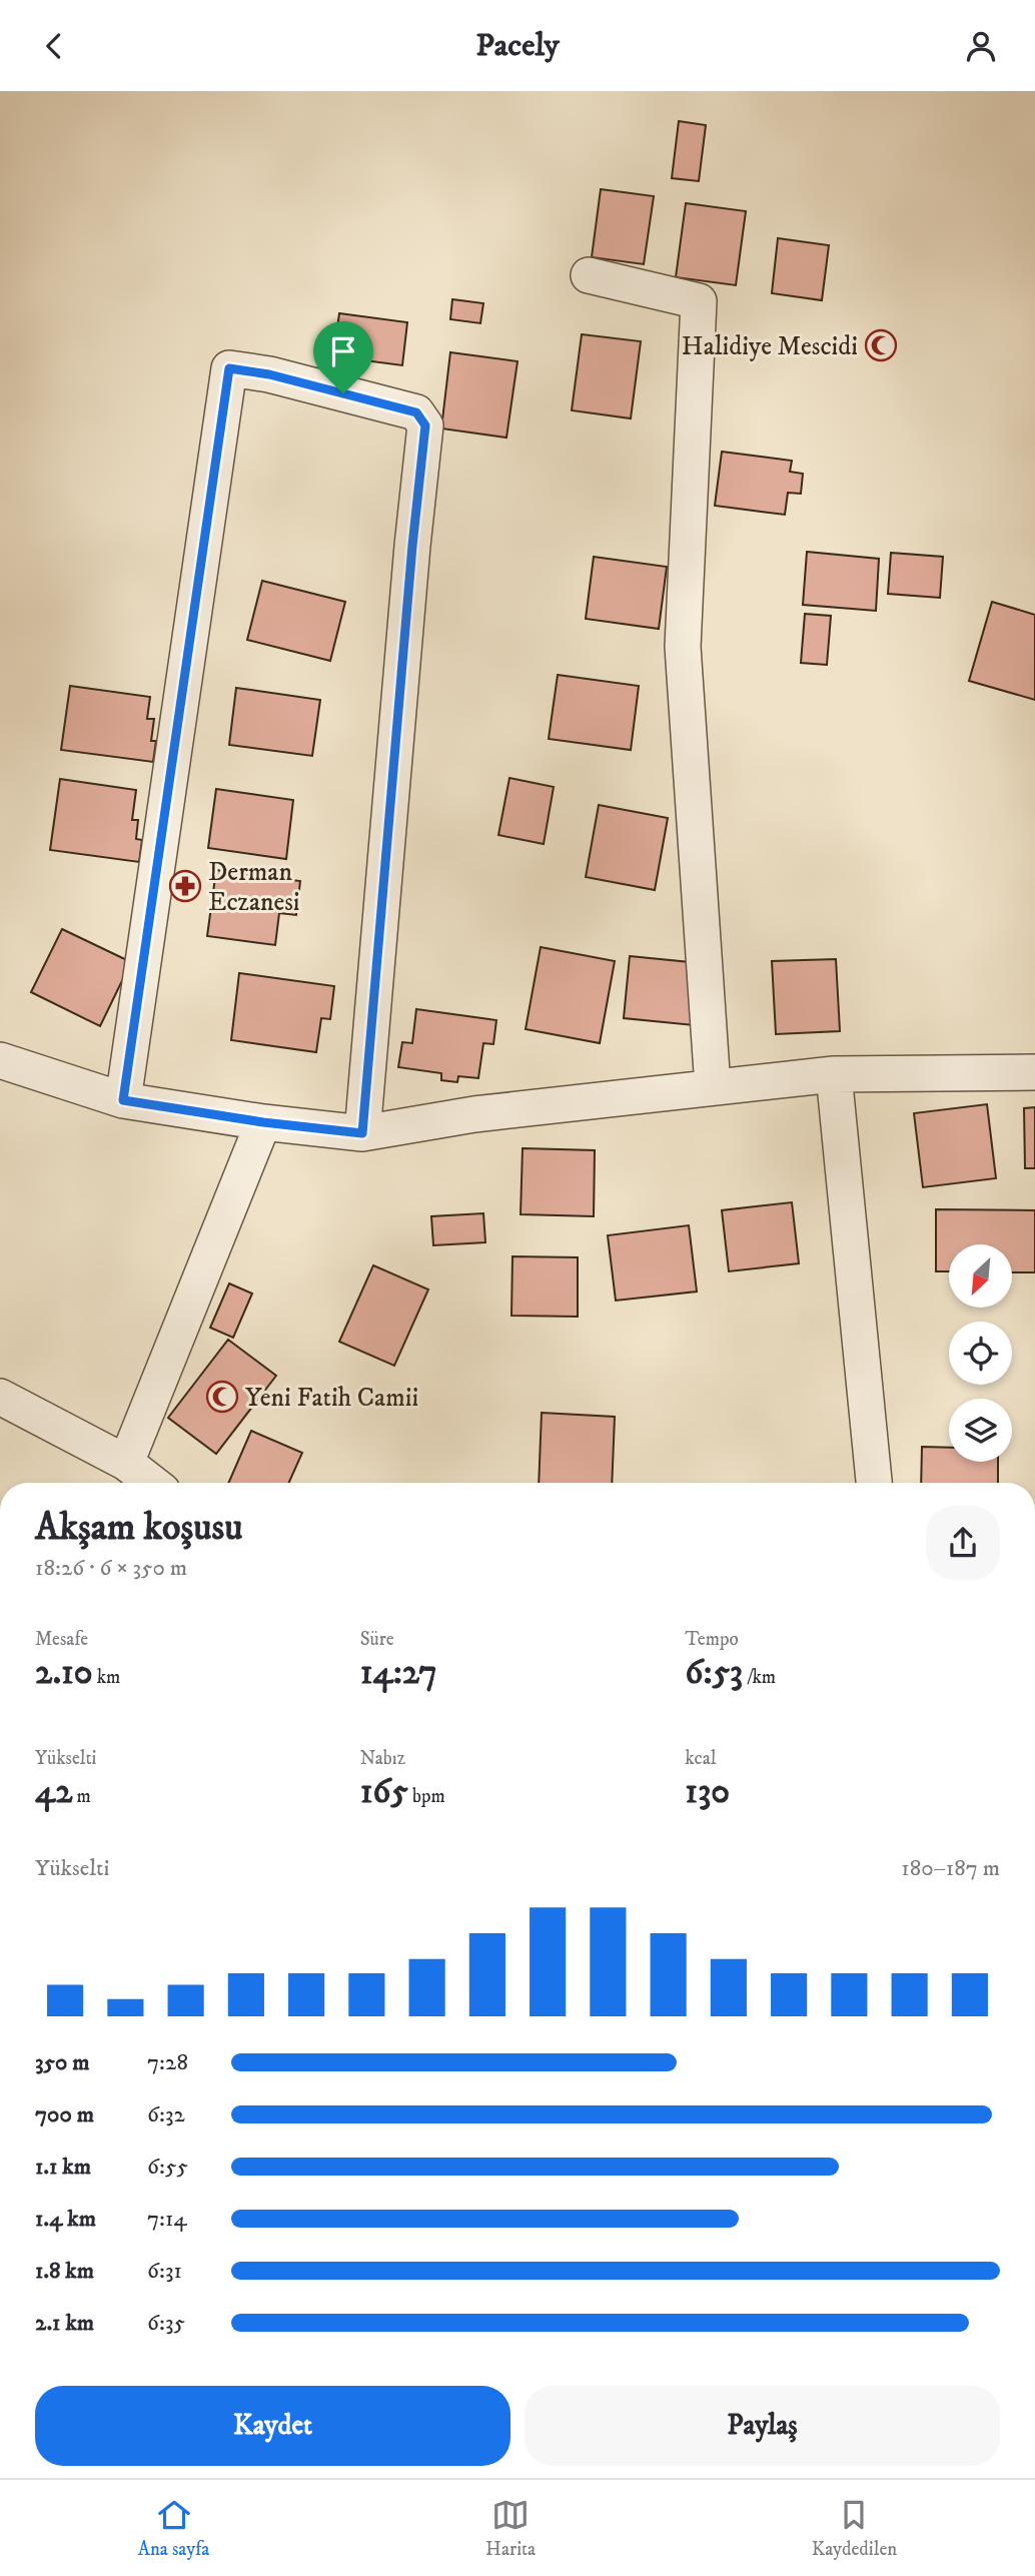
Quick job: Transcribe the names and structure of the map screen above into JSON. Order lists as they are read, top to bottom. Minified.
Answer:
{"places":{"mosque":["Halidiye Mescidi","Yeni Fatih Camii"],"pharmacy":["Derman Eczanesi"]},"north":"bottom left","page":{"header":"Pacely","heading":["Akşam koşusu","18:26 · 6 × 350 m"],"stats":[["Mesafe","2.10 km"],["Süre","14:27"],["Tempo","6:53 /km"],["Yükselti","42 m"],["Nabız","165 bpm"],["kcal","130"]],"chart":["Yükselti","180–187 m"],"list":[{"name":"350 m","note":"7:28"},{"name":"700 m","note":"6:32"},{"name":"1.1 km","note":"6:55"},{"name":"1.4 km","note":"7:14"},{"name":"1.8 km","note":"6:31"},{"name":"2.1 km","note":"6:35"}],"buttons":["Kaydet","Paylaş"],"tabs":["Ana sayfa","Harita","Kaydedilen"]}}
